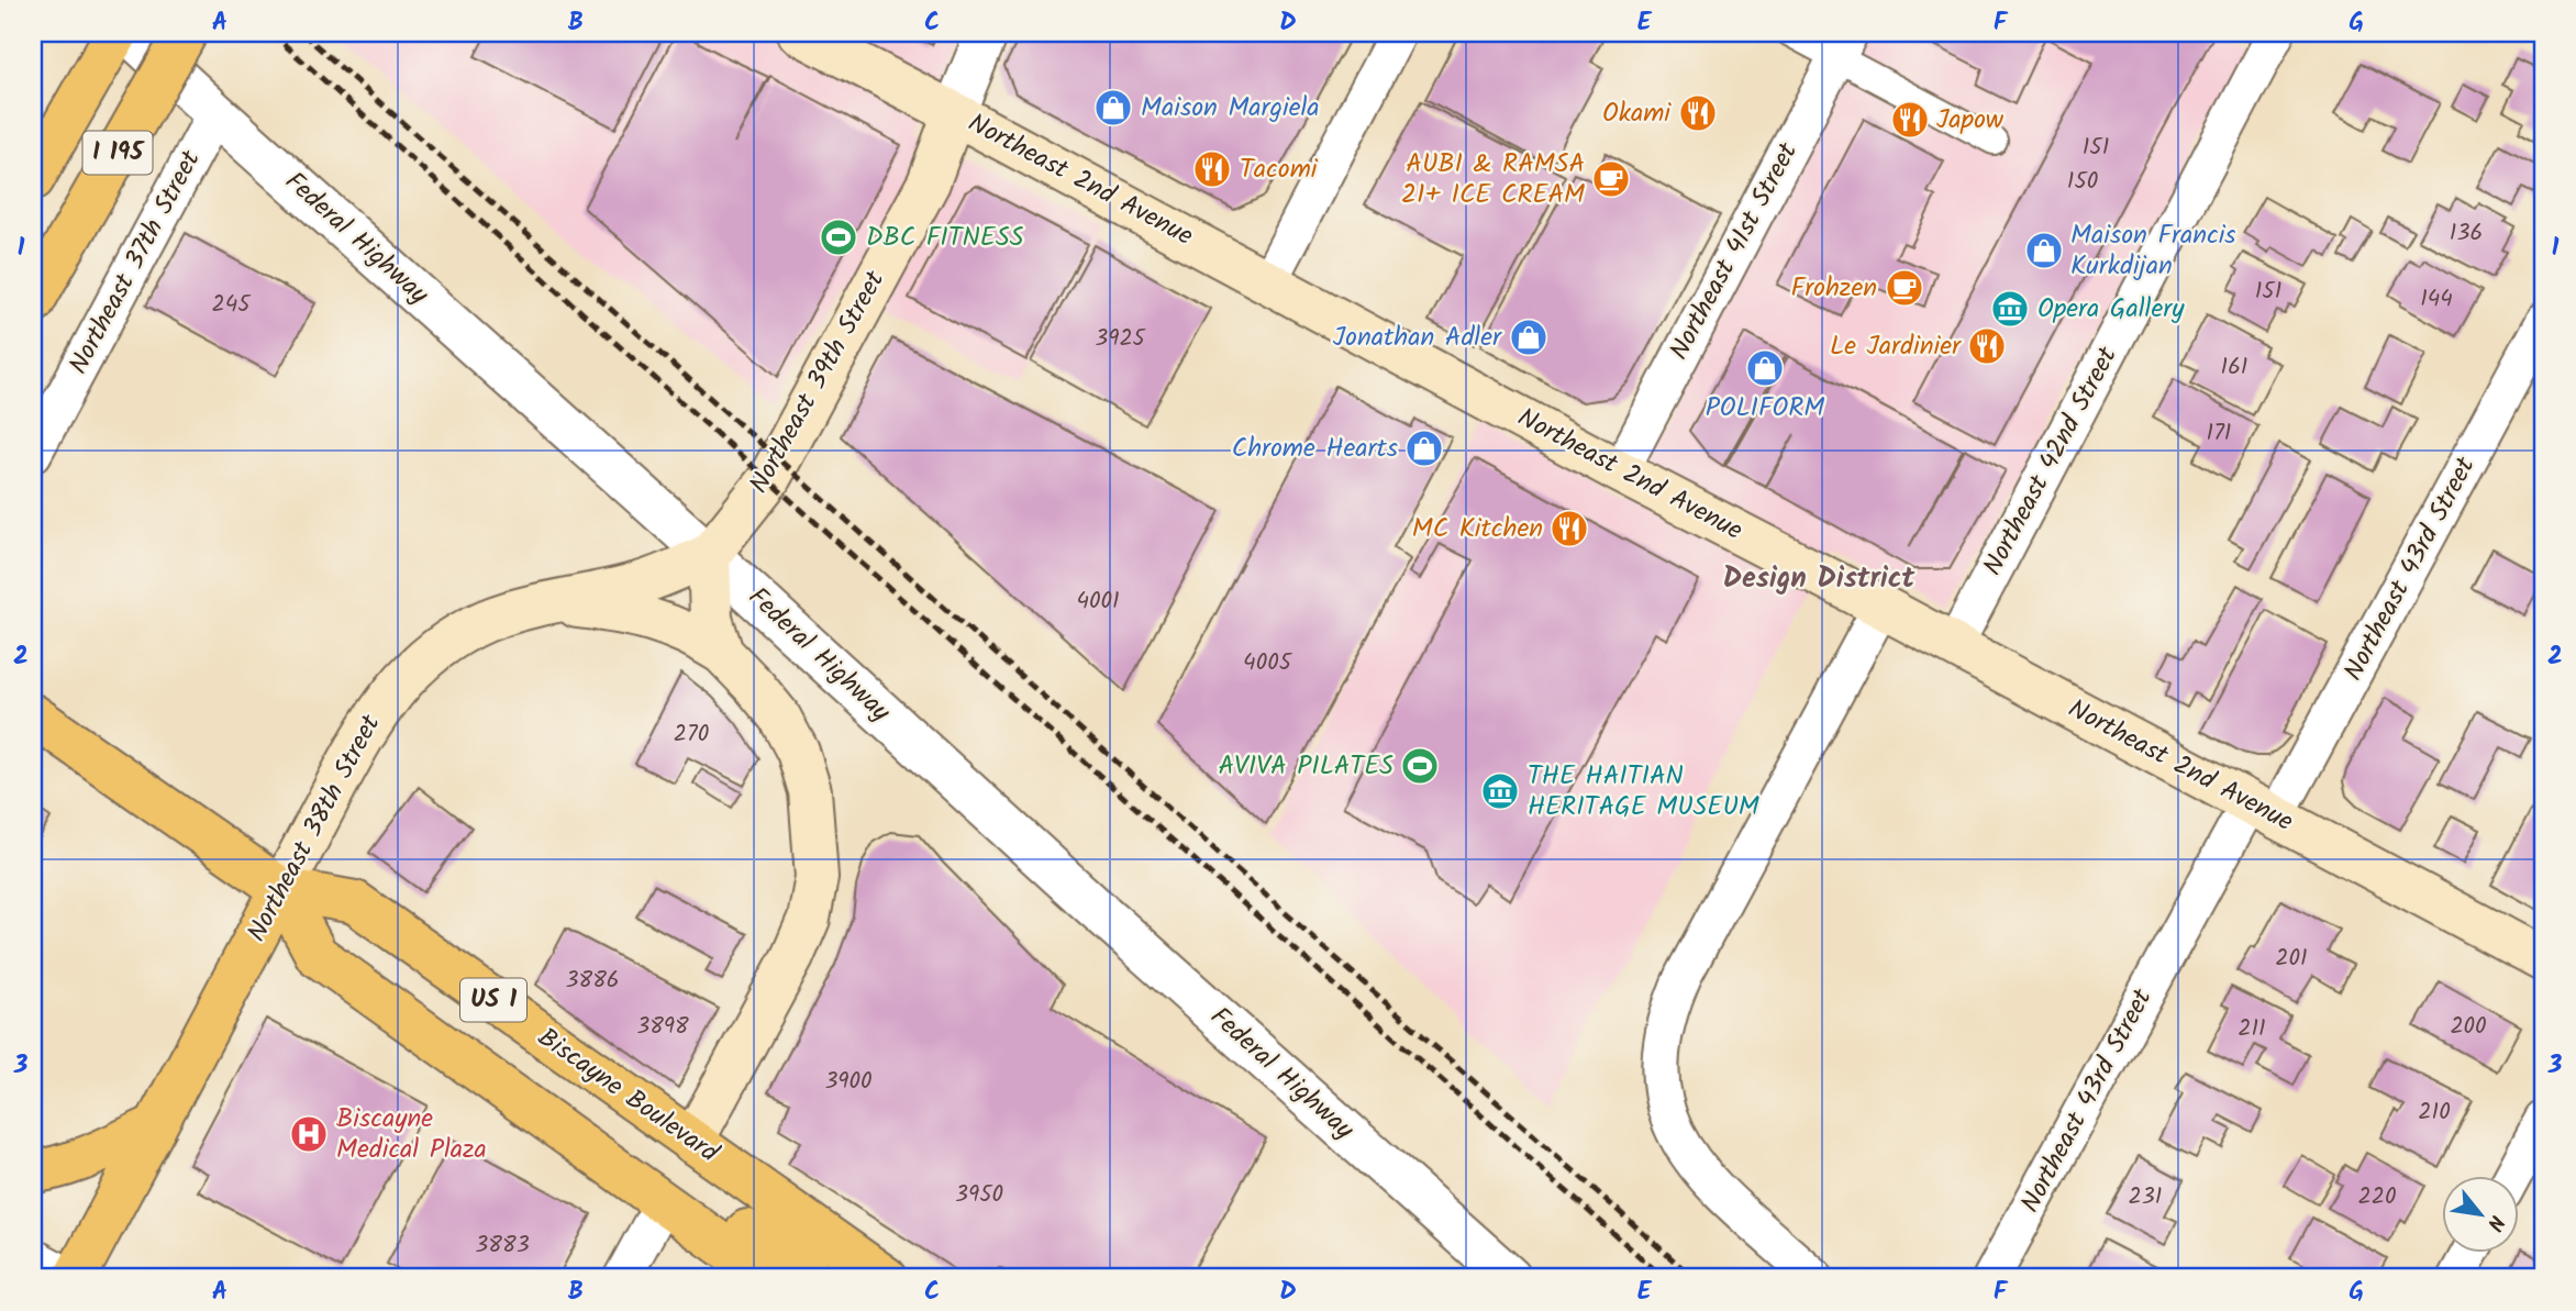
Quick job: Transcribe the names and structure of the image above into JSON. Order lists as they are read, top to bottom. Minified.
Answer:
{"streets":{"main road":["I 195","Northeast 2nd Avenue","Northeast 39th Street","Northeast 38th Street","US 1","Biscayne Boulevard"],"street":["Federal Highway","Northeast 41st Street","Northeast 37th Street","Northeast 42nd Street","Northeast 43rd Street"]},"crossings":[["Northeast 2nd Avenue","Northeast 41st Street"],["Northeast 2nd Avenue","Northeast 39th Street"],["Northeast 2nd Avenue","Northeast 42nd Street"],["Northeast 2nd Avenue","Northeast 43rd Street"],["Federal Highway","Northeast 37th Street"],["Federal Highway","Northeast 39th Street"],["Federal Highway","Northeast 38th Street"],["Northeast 39th Street","Northeast 38th Street"],["Northeast 38th Street","Biscayne Boulevard"]],"districts":["Design District"],"places":{"shop":["Maison Margiela","Maison Francis Kurkdijan","Jonathan Adler","POLIFORM","Chrome Hearts"],"restaurant":["Okami","Japow","Tacomi","Le Jardinier","MC Kitchen"],"cafe":["AUBI & RAMSA 21+ ICE CREAM","Frohzen"],"sports":["DBC FITNESS","AVIVA PILATES"],"museum":["Opera Gallery","THE HAITIAN HERITAGE MUSEUM"],"hospital":["Biscayne Medical Plaza"]},"house_numbers":["151","150","136","151","144","245","3925","161","171","4001","4005","270","201","3886","3898","200","211","3900","210","3950","231","220","3883"],"north":"bottom right","grid":{"columns":["A","B","C","D","E","F","G"],"rows":["1","2","3"]}}
